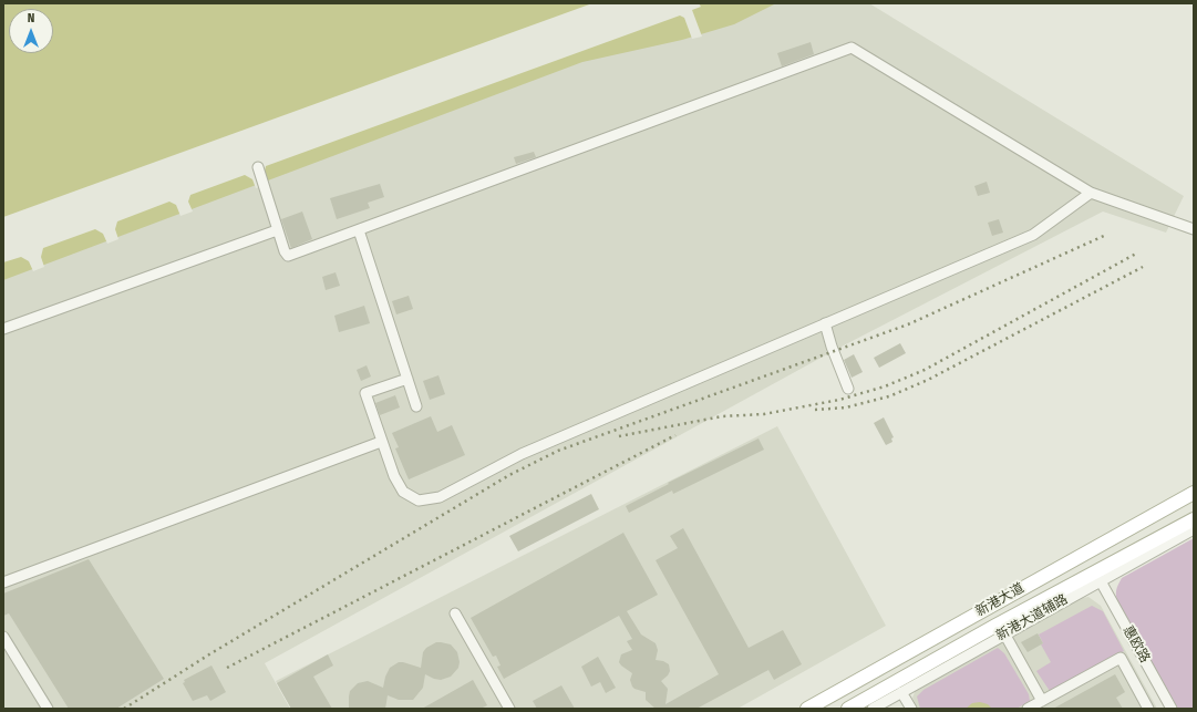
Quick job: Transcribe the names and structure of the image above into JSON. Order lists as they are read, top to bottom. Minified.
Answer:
{"streets":{"main road":["新港大道"],"street":["新港大道辅路","惠欧路"]},"crossings":[["新港大道辅路","惠欧路"]],"north":"top"}
